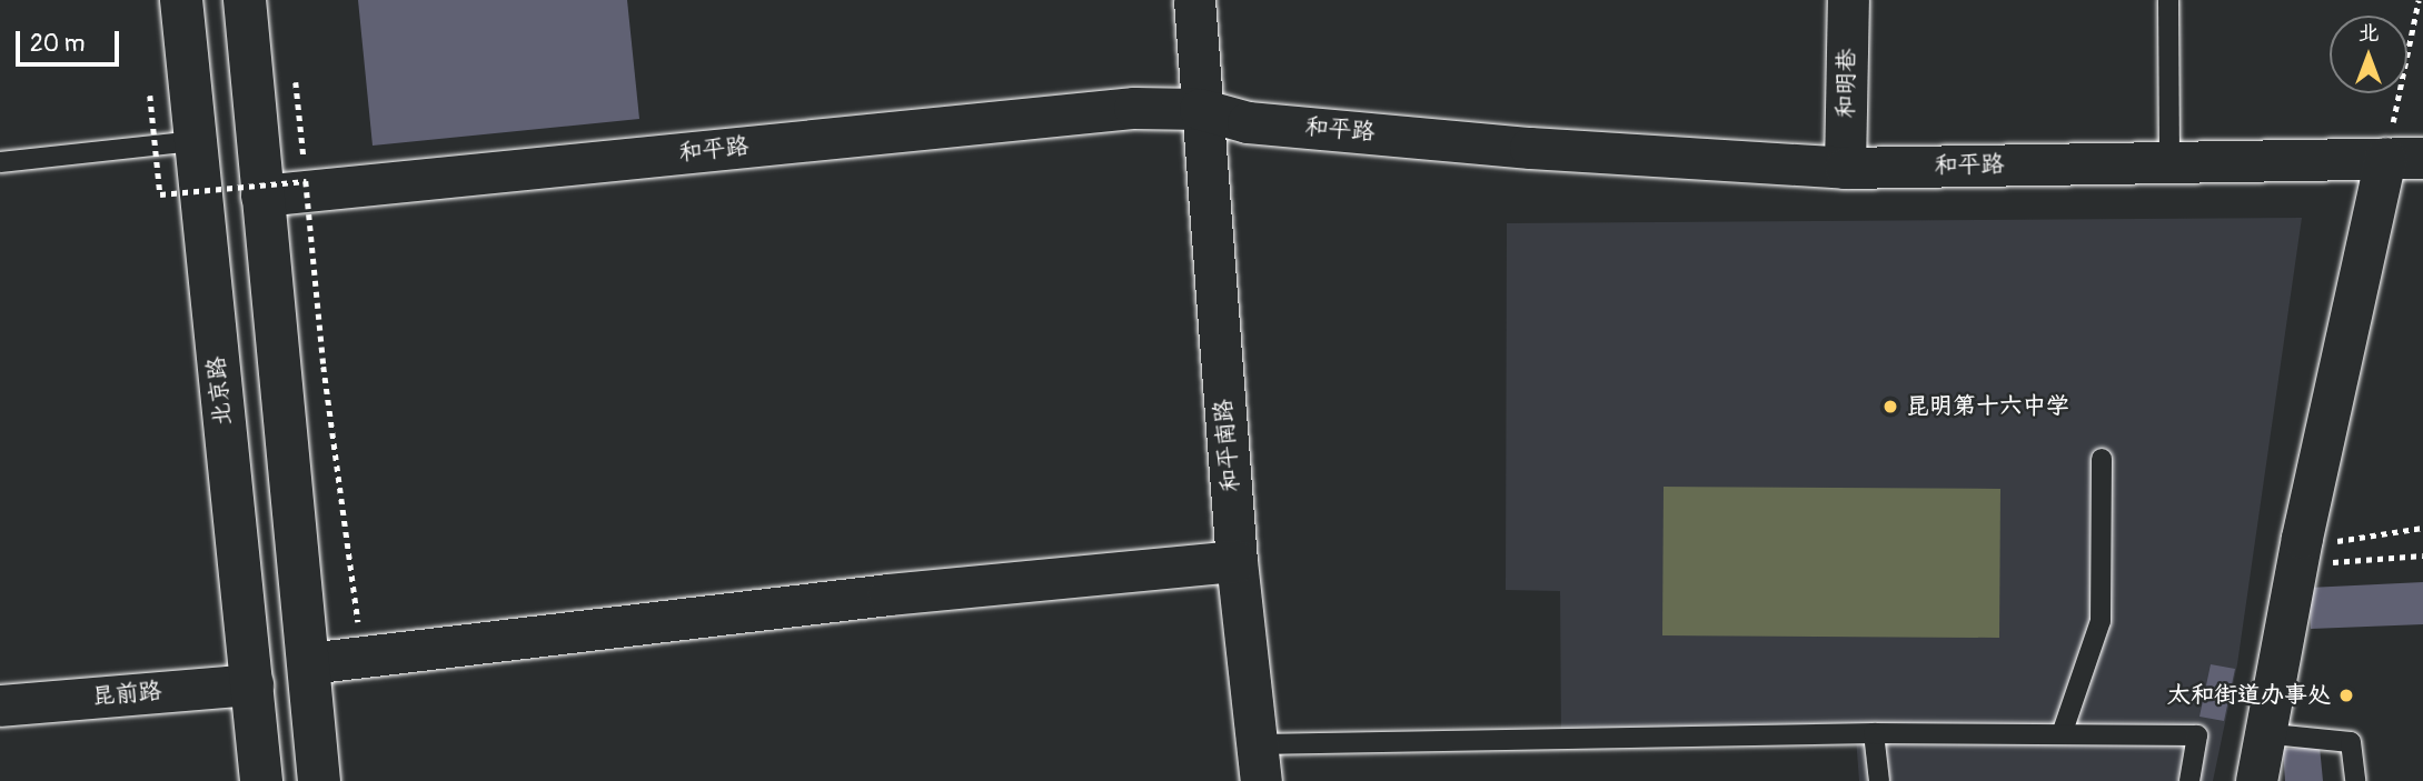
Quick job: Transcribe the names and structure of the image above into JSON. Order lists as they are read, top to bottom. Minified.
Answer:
{"streets":{"main road":["北京路"],"street":["和明巷","和平路","和平南路","昆前路"]},"crossings":[["和明巷","和平路"],["和平路","和平南路"],["北京路","昆前路"]],"places":["昆明第十六中学","太和街道办事处"],"scale_bar":"20 m","north":"top"}
